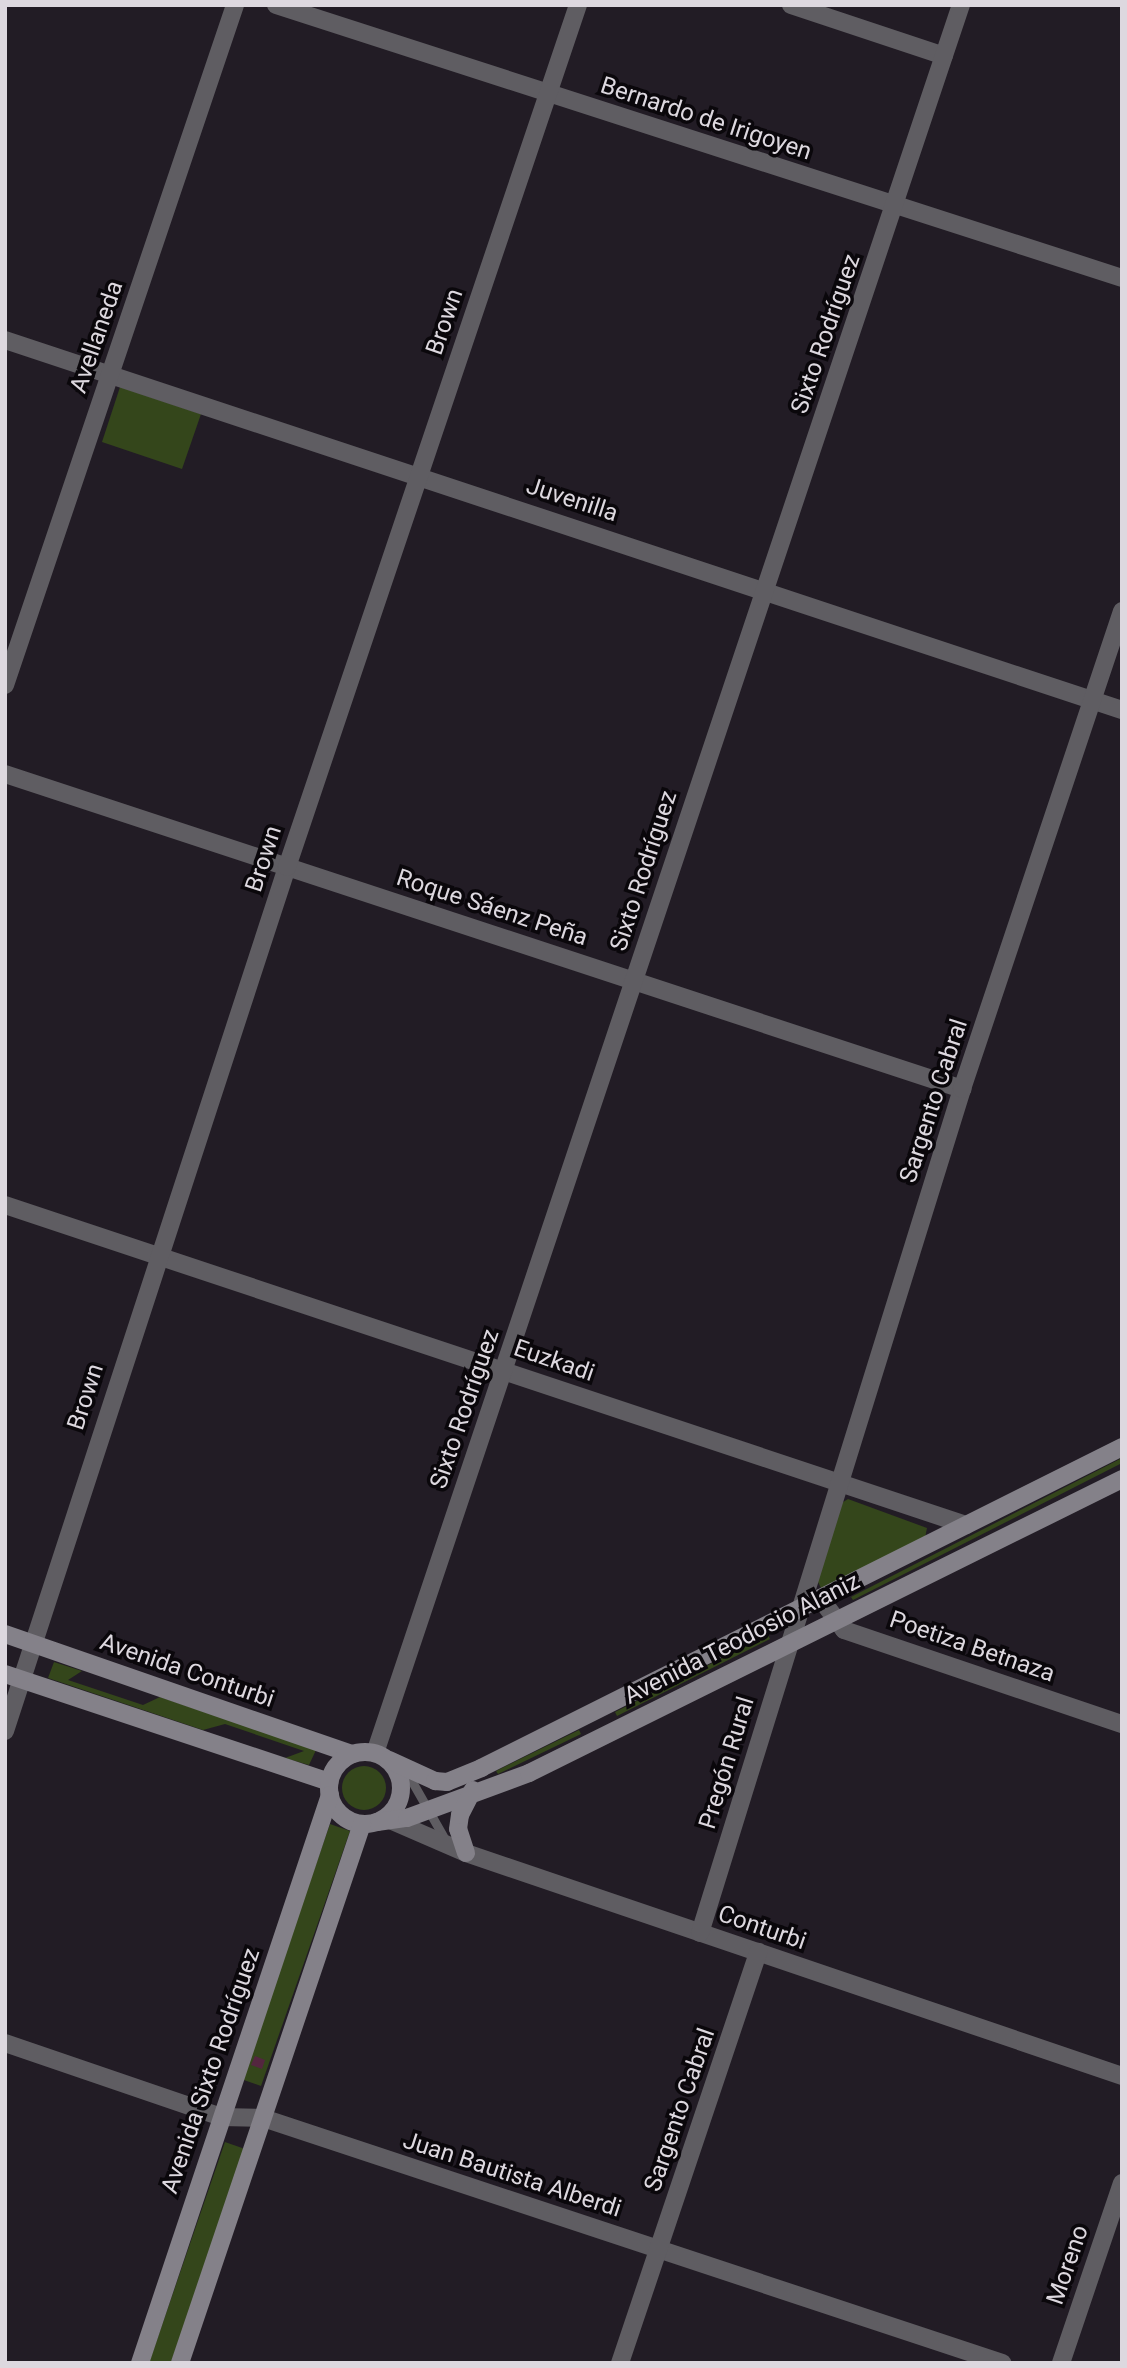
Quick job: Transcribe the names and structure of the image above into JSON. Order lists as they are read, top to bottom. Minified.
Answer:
{"streets":{"main road":["Avenida Teodosio Alaniz","Avenida Conturbi","Avenida Sixto Rodríguez"],"street":["Bernardo de Irigoyen","Brown","Sixto Rodríguez","Avellaneda","Juvenilla","Roque Sáenz Peña","Sargento Cabral","Euzkadi","Poetiza Betnaza","Pregón Rural","Conturbi","Juan Bautista Alberdi","Moreno"]},"crossings":[["Bernardo de Irigoyen","Brown"],["Bernardo de Irigoyen","Sixto Rodríguez"],["Brown","Juvenilla"],["Brown","Roque Sáenz Peña"],["Brown","Euzkadi"],["Brown","Avenida Conturbi"],["Sixto Rodríguez","Juvenilla"],["Sixto Rodríguez","Roque Sáenz Peña"],["Sixto Rodríguez","Euzkadi"],["Sixto Rodríguez","Avenida Teodosio Alaniz"],["Sixto Rodríguez","Avenida Conturbi"],["Sixto Rodríguez","Conturbi"],["Sixto Rodríguez","Avenida Sixto Rodríguez"],["Avellaneda","Juvenilla"],["Juvenilla","Sargento Cabral"],["Roque Sáenz Peña","Sargento Cabral"],["Sargento Cabral","Euzkadi"],["Sargento Cabral","Avenida Teodosio Alaniz"],["Sargento Cabral","Pregón Rural"],["Sargento Cabral","Conturbi"],["Sargento Cabral","Juan Bautista Alberdi"],["Euzkadi","Avenida Teodosio Alaniz"],["Avenida Teodosio Alaniz","Poetiza Betnaza"],["Avenida Teodosio Alaniz","Avenida Conturbi"],["Avenida Teodosio Alaniz","Pregón Rural"],["Avenida Teodosio Alaniz","Conturbi"],["Avenida Teodosio Alaniz","Avenida Sixto Rodríguez"],["Avenida Conturbi","Conturbi"],["Avenida Conturbi","Avenida Sixto Rodríguez"],["Pregón Rural","Conturbi"],["Conturbi","Avenida Sixto Rodríguez"],["Avenida Sixto Rodríguez","Juan Bautista Alberdi"]]}
